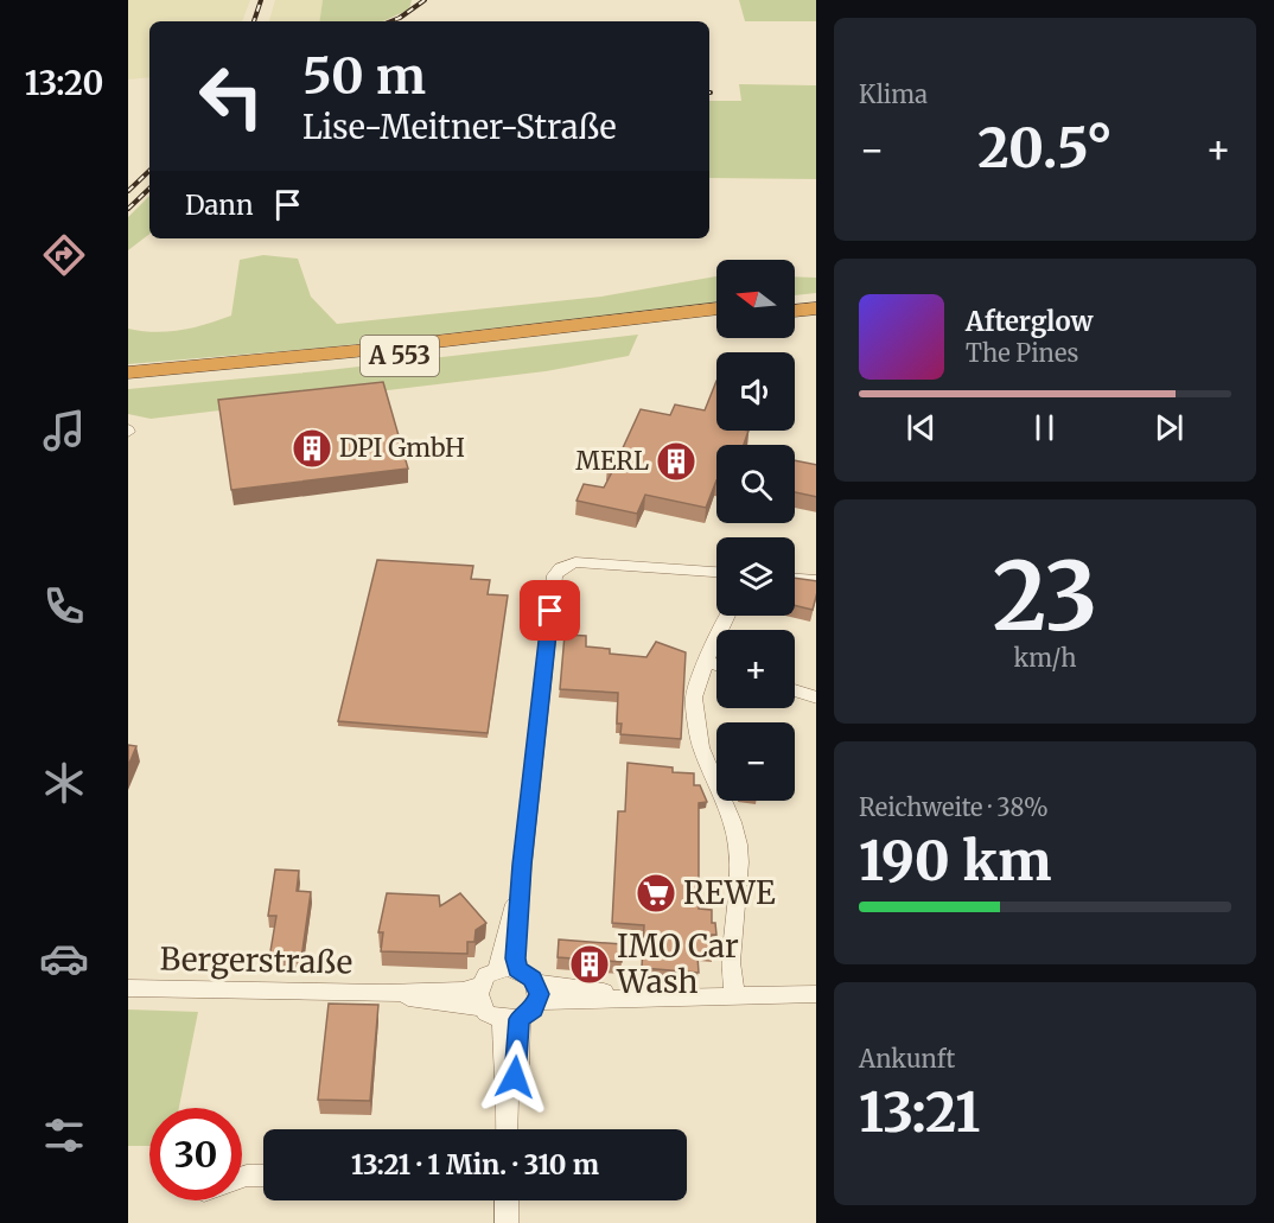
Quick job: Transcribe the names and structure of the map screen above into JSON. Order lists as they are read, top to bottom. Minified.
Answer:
{"streets":{"highway":["A 553"],"street":["Bergerstraße"]},"places":{"building":["DPI GmbH","MERL","IMO Car Wash"],"supermarket":["REWE"]},"north":"left","page":{"tabs":"13:20","tile":["Klima",["23","km/h"],["Reichweite · 38%","190 km"],["Ankunft","13:21"]],"turn":["50 m","Lise-Meitner-Straße"],"heat":["−","20.5°","+"],"then":"Dann","map_buttons":["+","−"],"song":["Afterglow","The Pines"],"limit":"30","trip":"13:21 · 1 Min. · 310 m"}}
